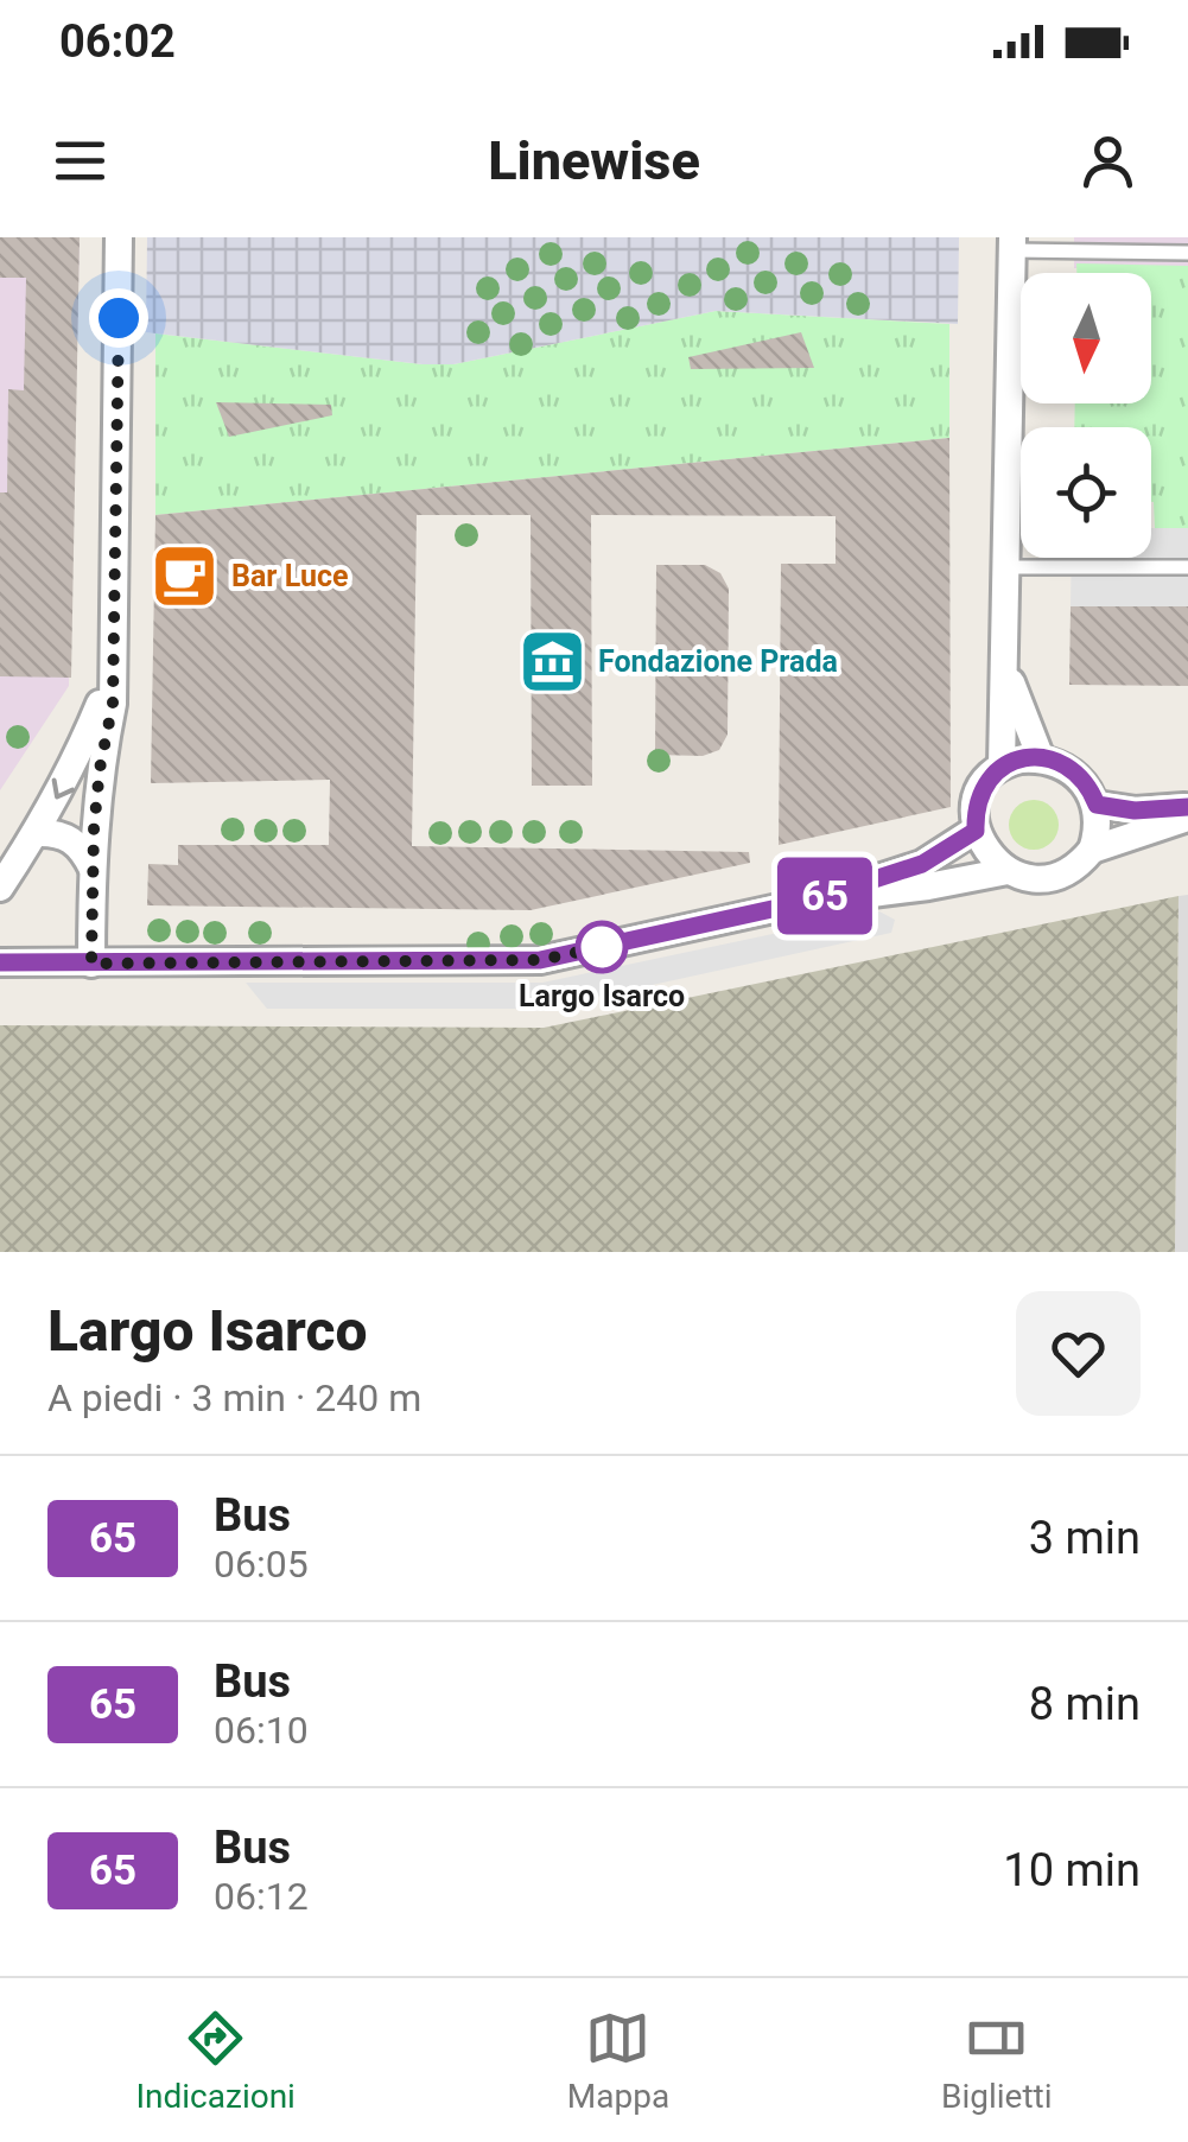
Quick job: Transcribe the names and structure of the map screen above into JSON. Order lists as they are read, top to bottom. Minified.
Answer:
{"places":{"cafe":["Bar Luce"],"museum":["Fondazione Prada"],"other":["Largo Isarco"]},"lines":["bus line 65"],"north":"bottom","page":{"status":"06:02","header":"Linewise","on_map":"65","heading":["Largo Isarco","A piedi · 3 min · 240 m"],"list":[{"mark":"65","name":"Bus","note":"06:05","value":"3 min"},{"mark":"65","name":"Bus","note":"06:10","value":"8 min"},{"mark":"65","name":"Bus","note":"06:12","value":"10 min"}],"tabs":["Indicazioni","Mappa","Biglietti"]}}
